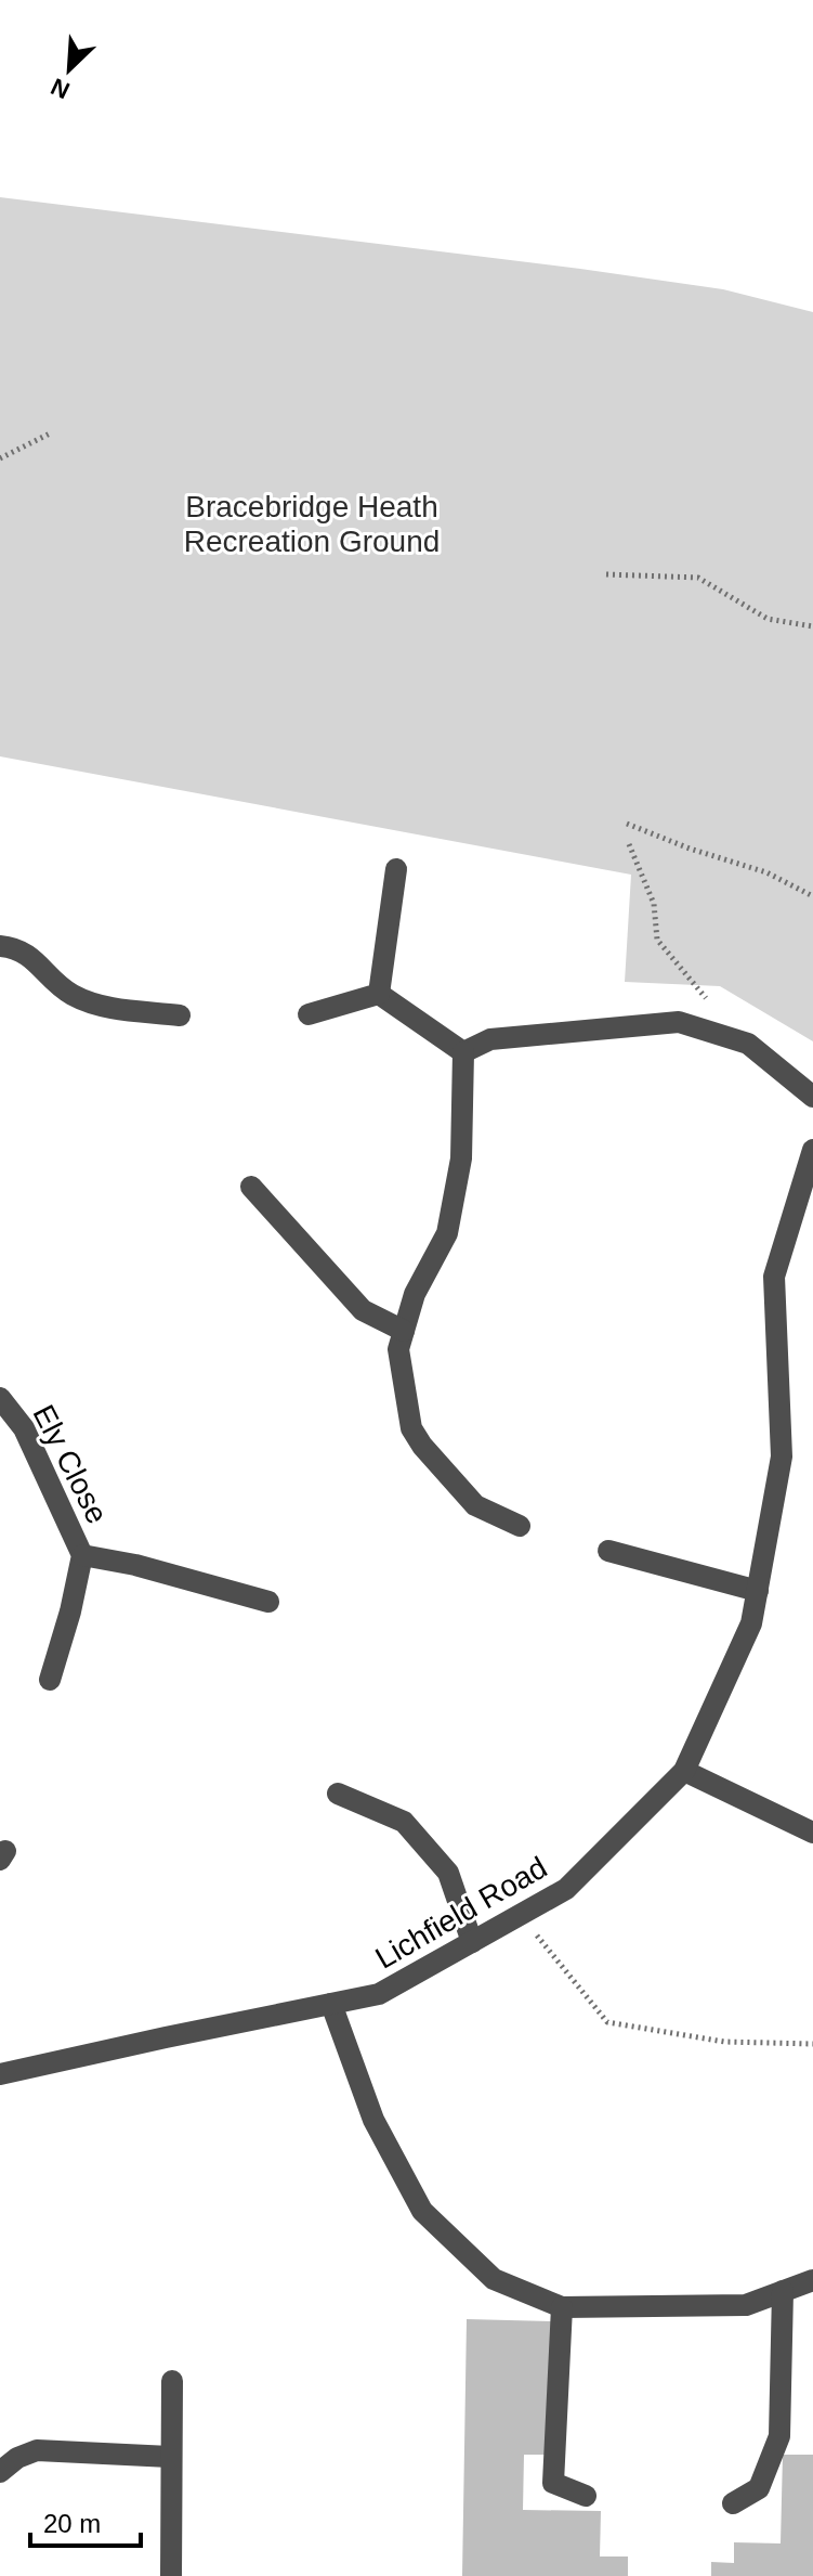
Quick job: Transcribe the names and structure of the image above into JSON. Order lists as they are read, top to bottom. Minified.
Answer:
{"streets":{"street":["Ely Close","Lichfield Road"]},"parks":["Bracebridge Heath Recreation Ground"],"scale_bar":"20 m","north":"bottom left"}
